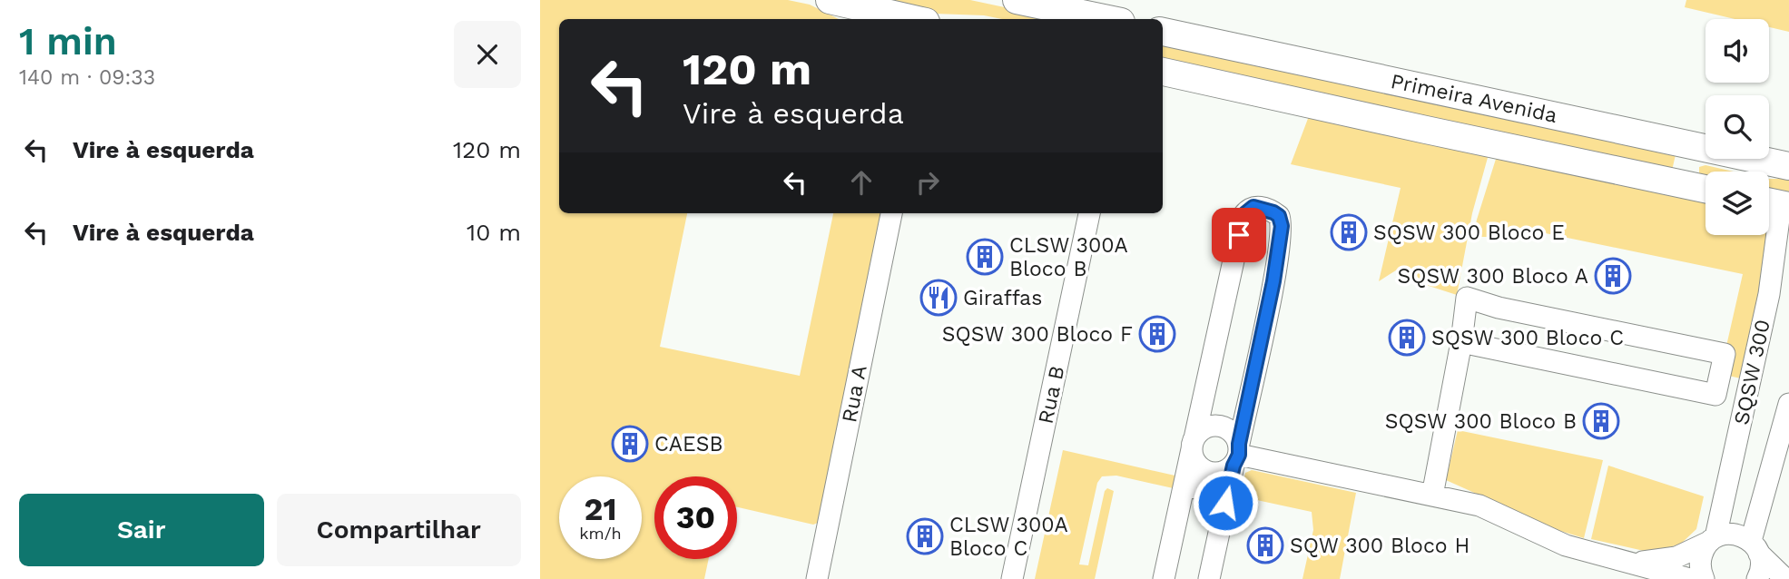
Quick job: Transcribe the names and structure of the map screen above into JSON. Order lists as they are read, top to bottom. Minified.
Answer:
{"streets":{"main road":["Primeira Avenida"],"street":["SQSW 300","Rua A","Rua B"]},"places":{"building":["SQSW 300 Bloco E","CLSW 300A Bloco B","SQSW 300 Bloco A","SQSW 300 Bloco F","SQSW 300 Bloco C","SQSW 300 Bloco B","CAESB","CLSW 300A Bloco C","SQW 300 Bloco H"],"restaurant":["Giraffas"]},"page":{"heading":["1 min","140 m · 09:33"],"turn":["120 m","Vire à esquerda"],"list":[{"name":"Vire à esquerda","value":"120 m"},{"name":"Vire à esquerda","value":"10 m"}],"speed":"21 km/h","limit":"30","buttons":["Sair","Compartilhar"]}}
